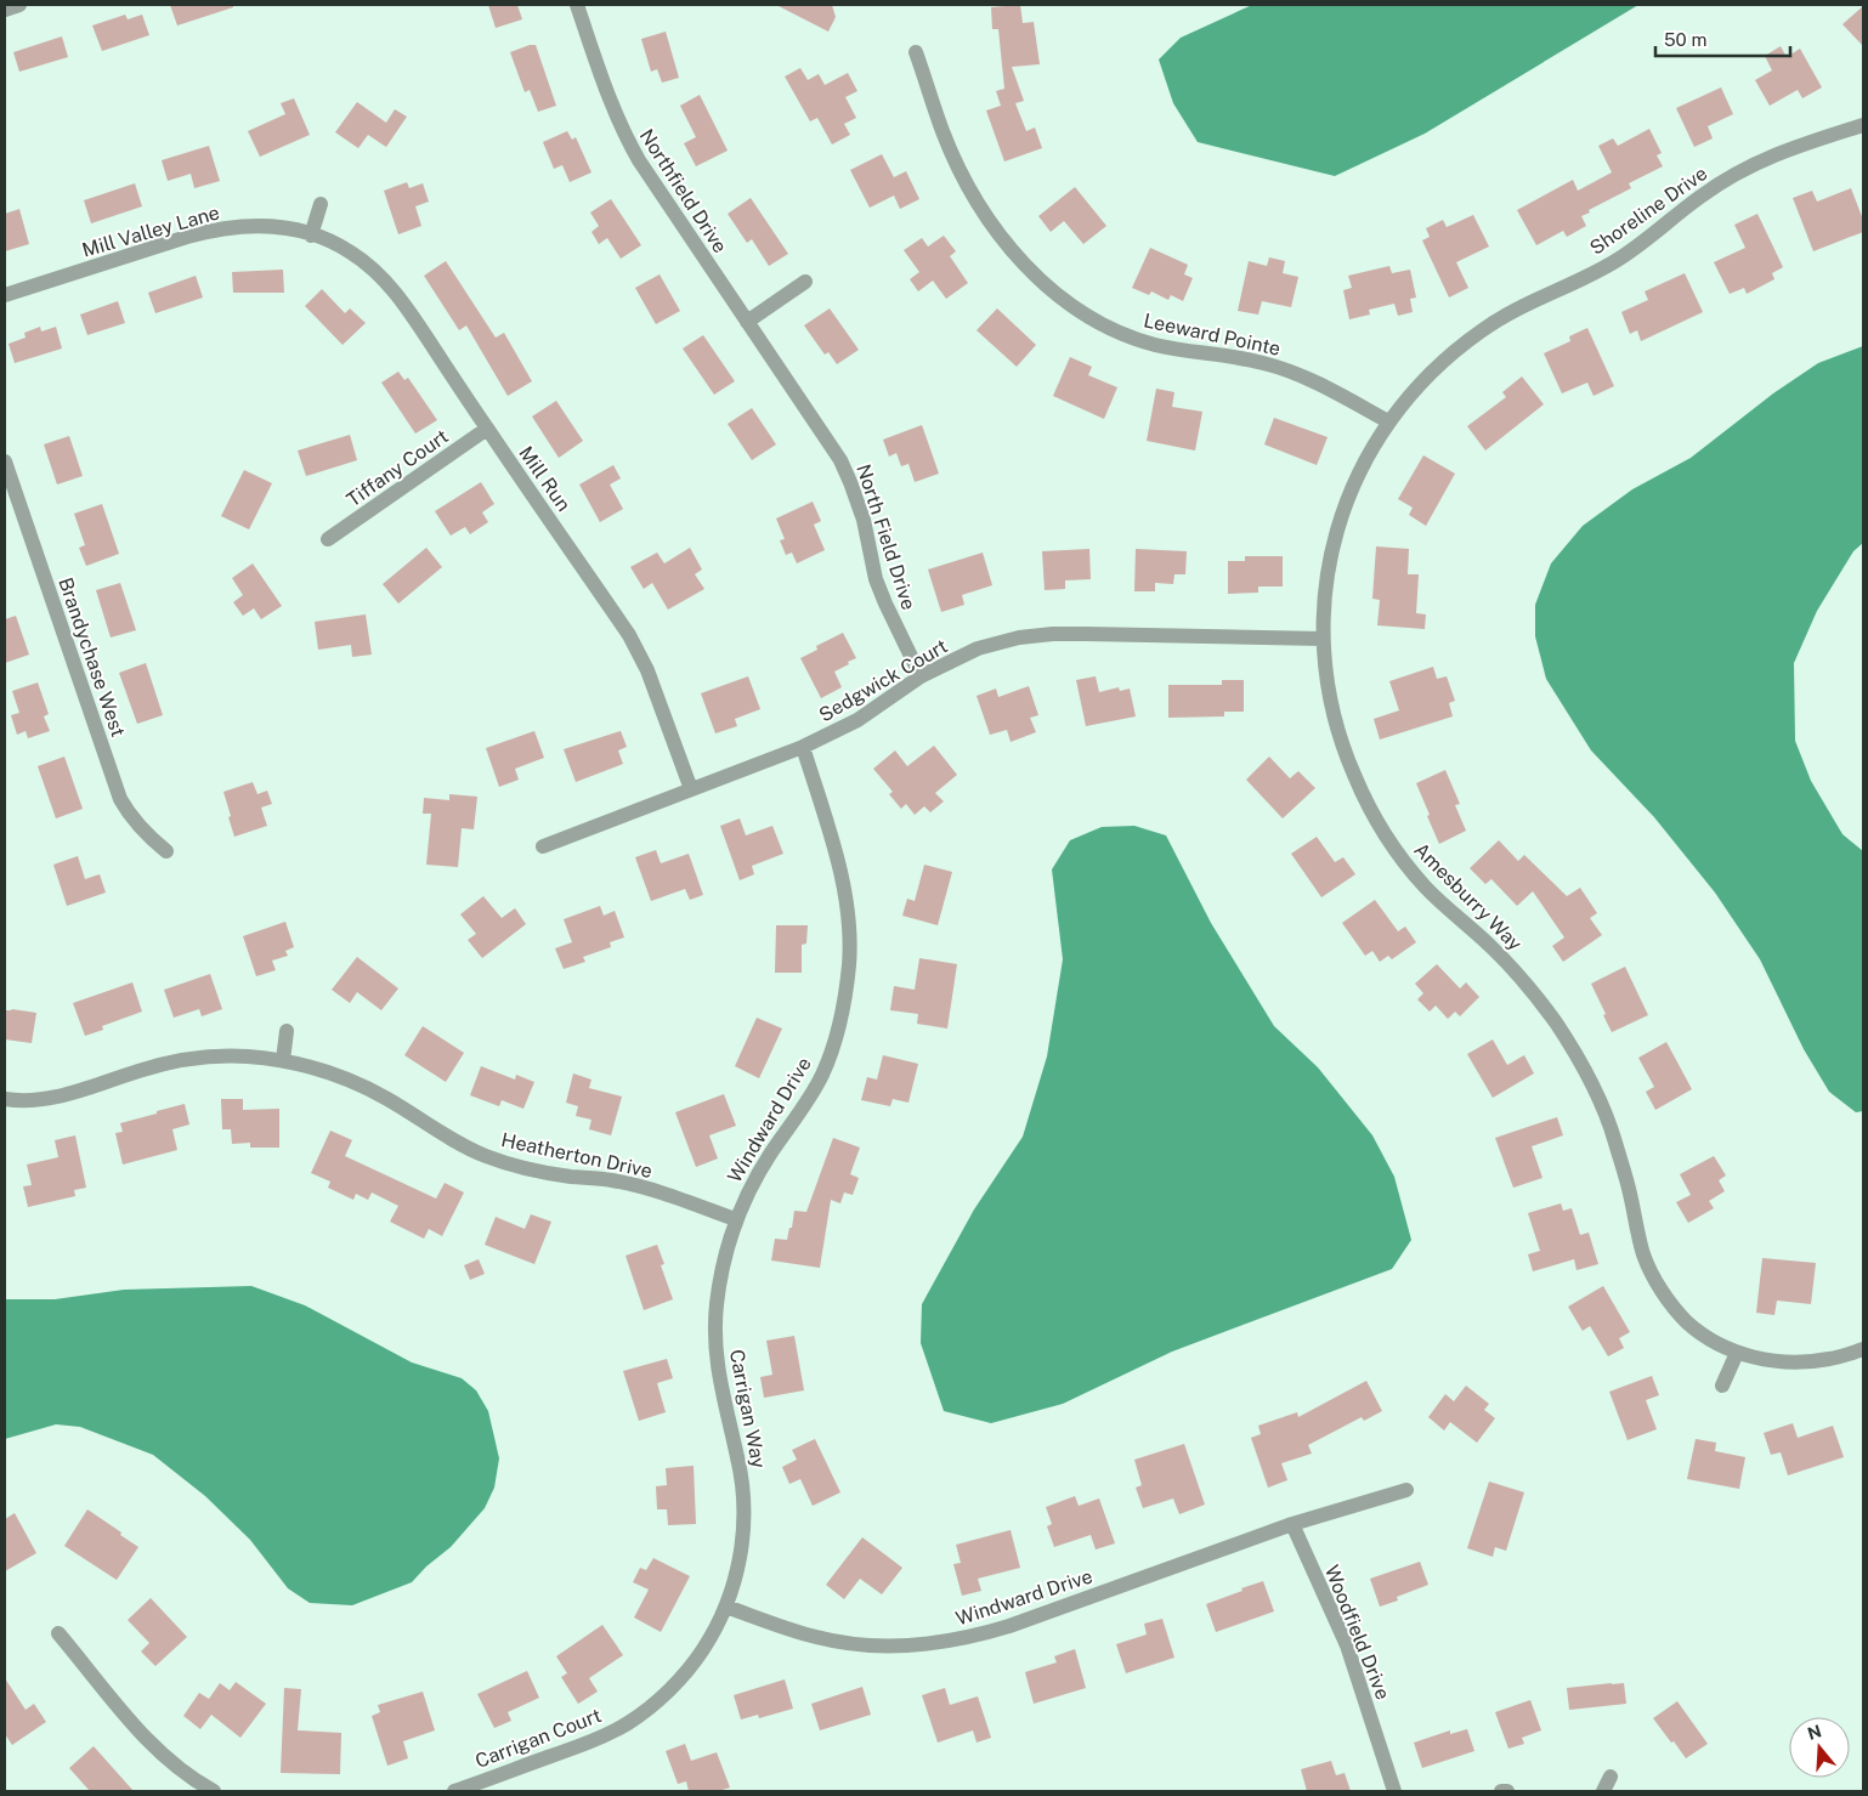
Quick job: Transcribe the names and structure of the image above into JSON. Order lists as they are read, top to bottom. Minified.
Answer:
{"streets":{"street":["Northfield Drive","Shoreline Drive","Mill Valley Lane","Leeward Pointe","Tiffany Court","Mill Run","North Field Drive","Brandychase West","Sedgwick Court","Amesburry Way","Windward Drive","Heatherton Drive","Carrigan Way","Woodfield Drive","Carrigan Court"]},"crossings":[["Northfield Drive","North Field Drive"],["Shoreline Drive","Leeward Pointe"],["Shoreline Drive","Amesburry Way"],["Mill Valley Lane","Mill Run"],["Leeward Pointe","Amesburry Way"],["Tiffany Court","Mill Run"],["Mill Run","Sedgwick Court"],["North Field Drive","Sedgwick Court"],["Sedgwick Court","Amesburry Way"],["Sedgwick Court","Windward Drive"],["Windward Drive","Heatherton Drive"],["Windward Drive","Carrigan Way"],["Windward Drive","Woodfield Drive"],["Windward Drive","Carrigan Court"],["Heatherton Drive","Carrigan Way"],["Carrigan Way","Carrigan Court"]],"scale_bar":"50 m","north":"top"}
